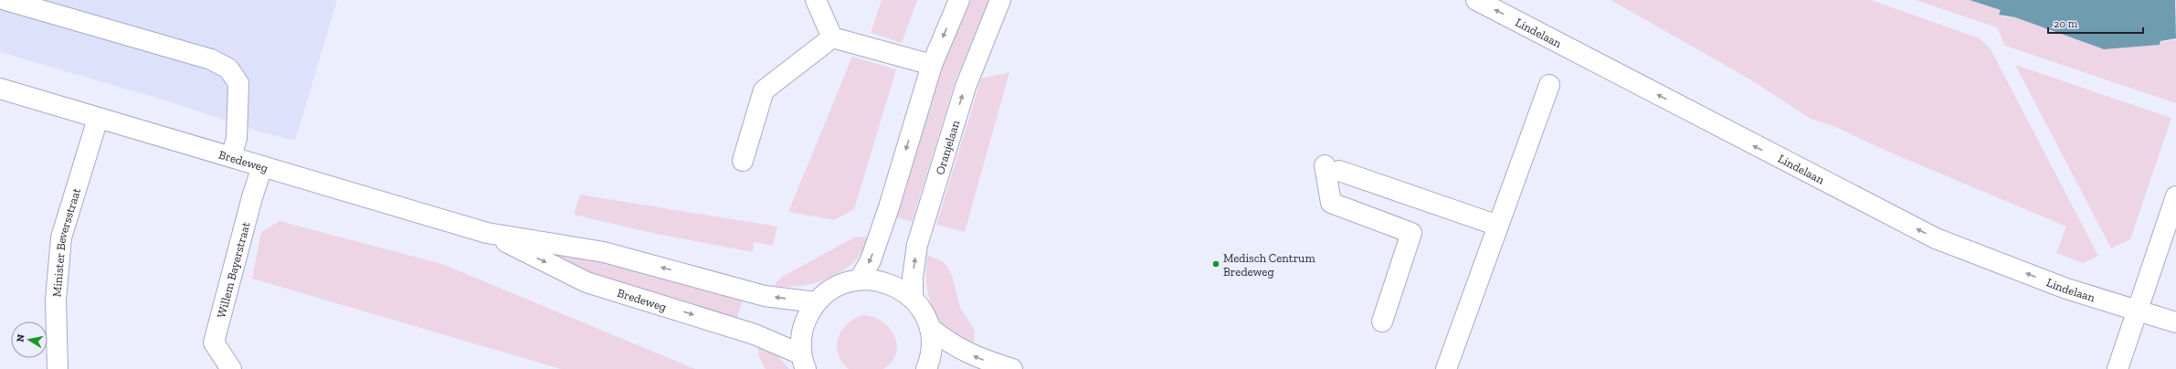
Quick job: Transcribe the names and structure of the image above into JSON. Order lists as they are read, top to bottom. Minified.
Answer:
{"streets":{"street":["Lindelaan","Oranjelaan","Bredeweg","Minister Beversstraat","Willem Bayerstraat"]},"crossings":[["Bredeweg","Minister Beversstraat"],["Bredeweg","Willem Bayerstraat"]],"one_way":["Lindelaan"],"places":["Medisch Centrum Bredeweg"],"scale_bar":"20 m","north":"left"}
